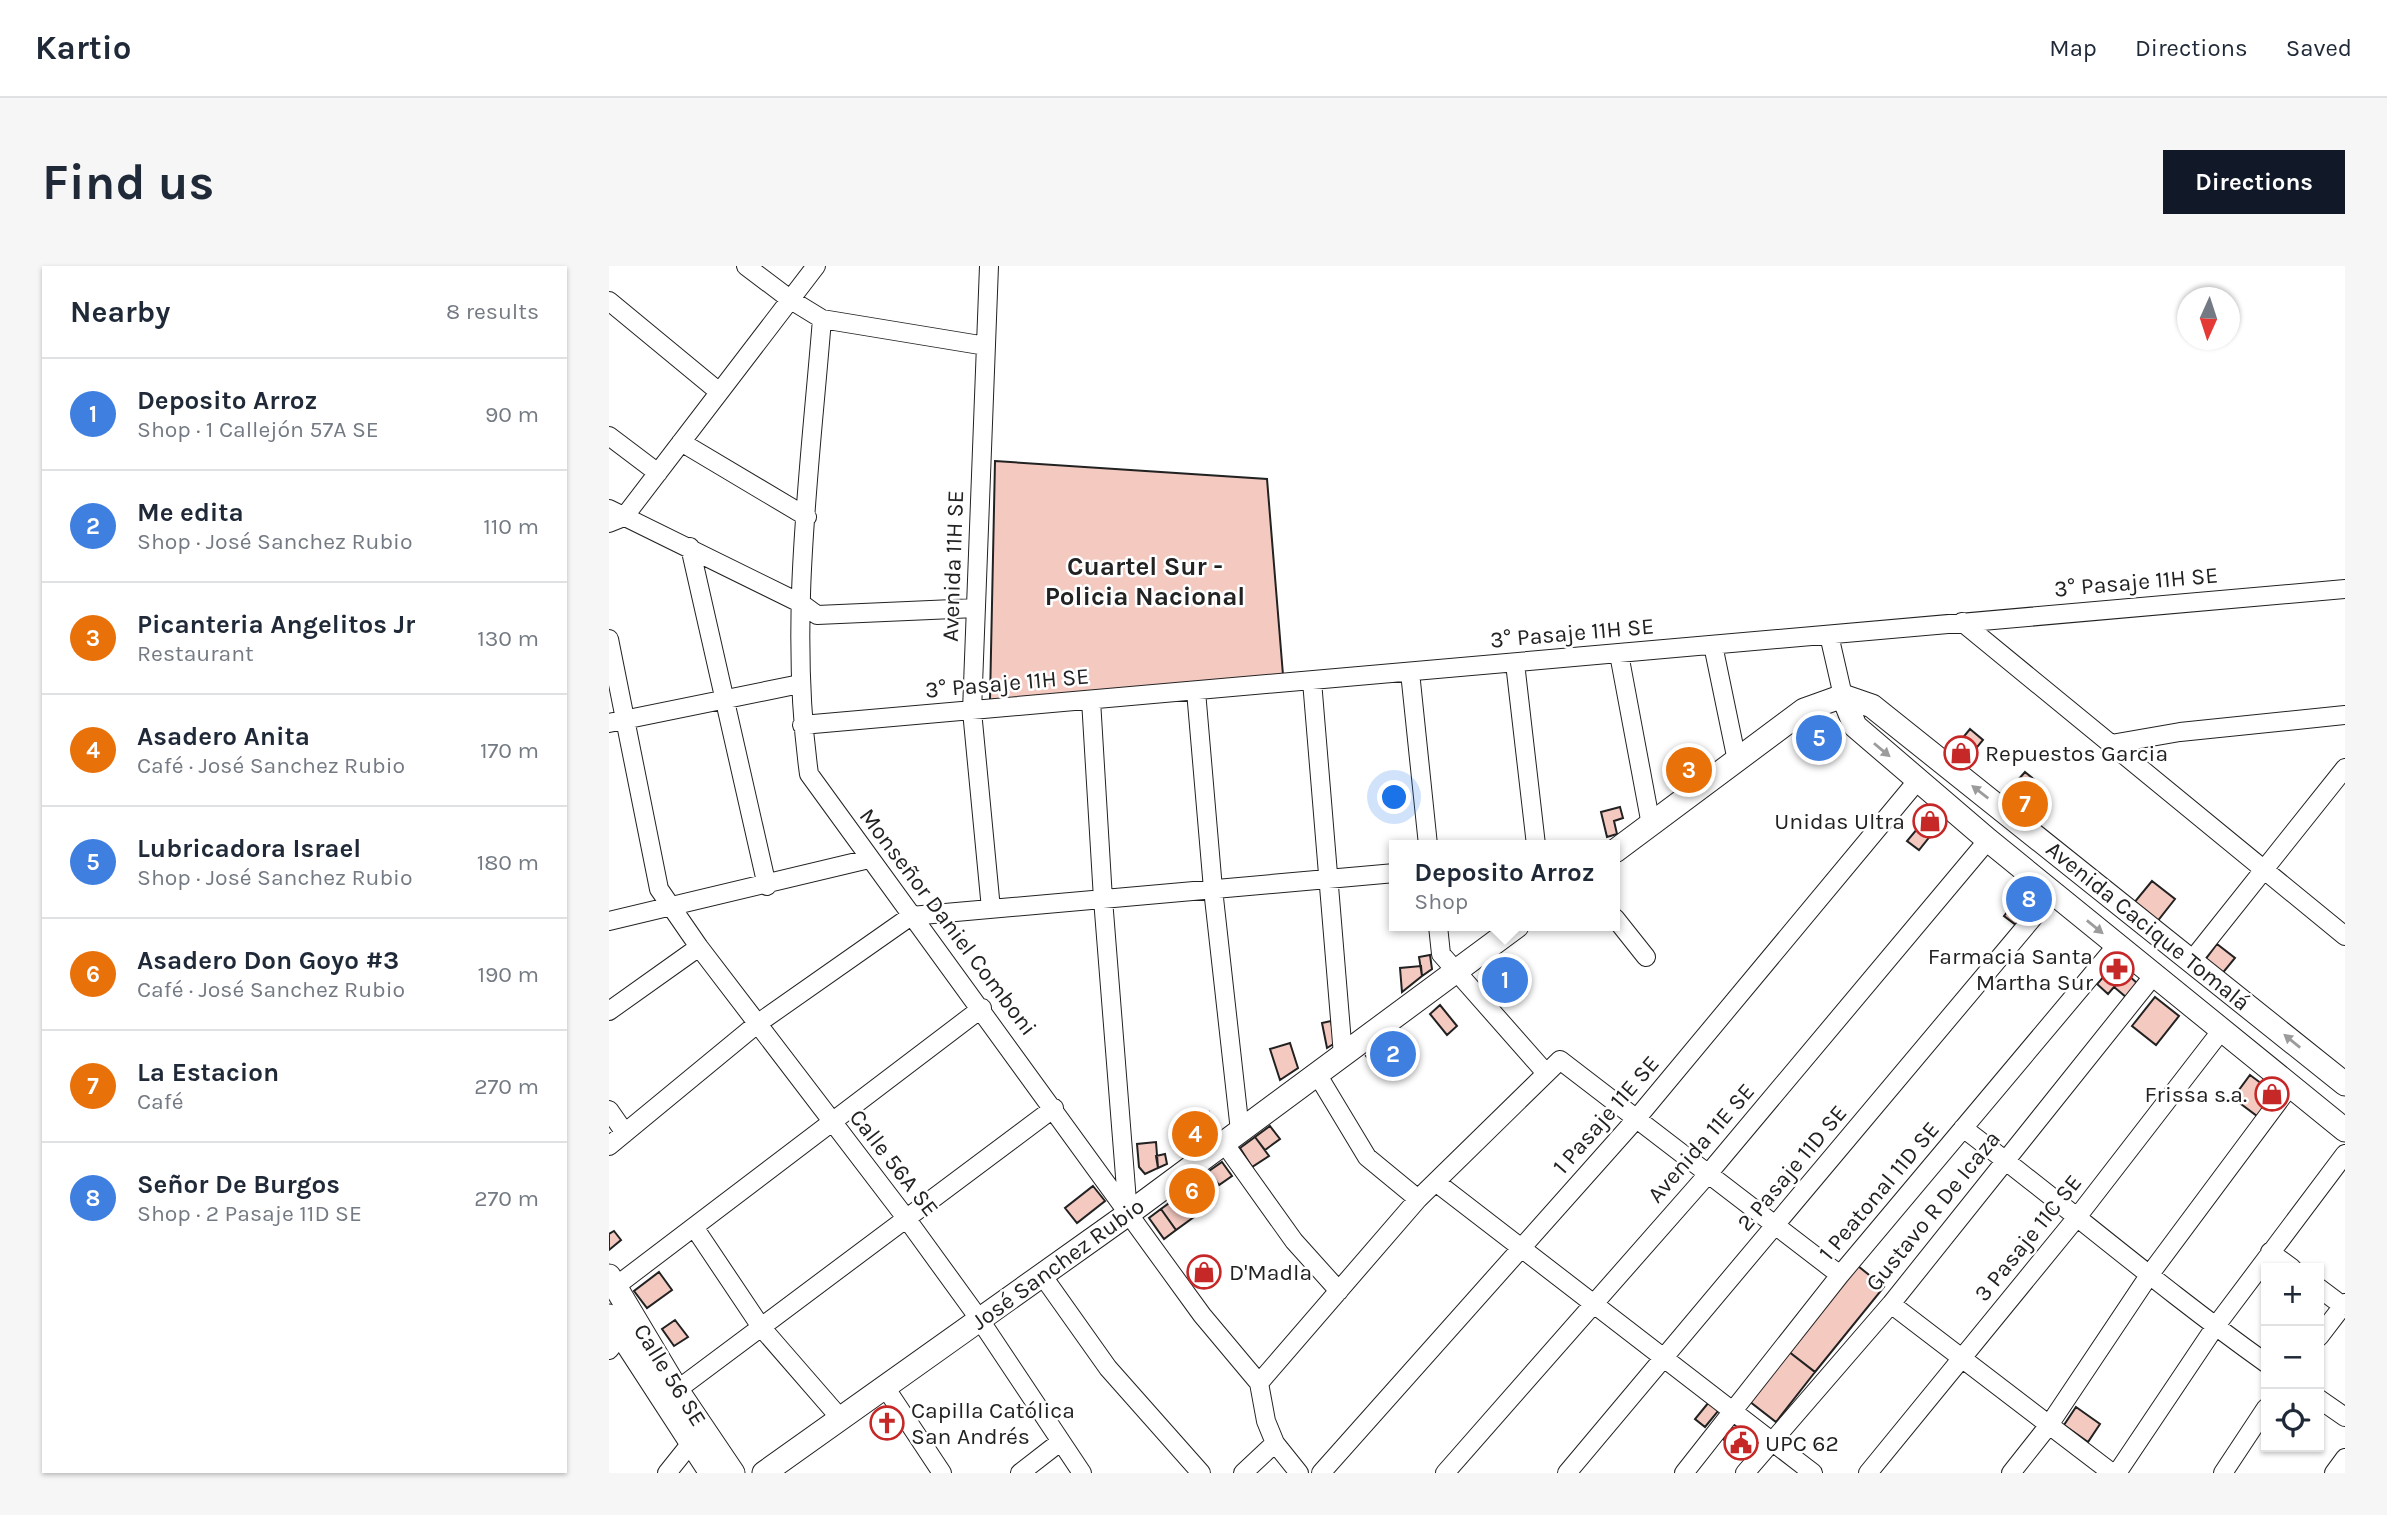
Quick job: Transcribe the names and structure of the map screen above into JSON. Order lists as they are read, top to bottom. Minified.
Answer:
{"streets":{"main road":["Avenida Cacique Tomalá","José Sanchez Rubio","Calle 56 SE"],"street":["Avenida 11H SE","3° Pasaje 11H SE","Monseñor Daniel Comboni","1 Pasaje 11E SE","Avenida 11E SE","Calle 56A SE","2 Pasaje 11D SE","1 Peatonal 11D SE","Gustavo R De Icaza","3 Pasaje 11C SE"]},"crossings":[["Avenida 11H SE","3° Pasaje 11H SE"],["3° Pasaje 11H SE","Monseñor Daniel Comboni"],["Monseñor Daniel Comboni","José Sanchez Rubio"],["Avenida Cacique Tomalá","1 Pasaje 11E SE"],["Avenida Cacique Tomalá","Avenida 11E SE"],["Avenida Cacique Tomalá","2 Pasaje 11D SE"],["Avenida Cacique Tomalá","1 Peatonal 11D SE"],["Avenida Cacique Tomalá","Gustavo R De Icaza"],["Avenida Cacique Tomalá","3 Pasaje 11C SE"],["Calle 56A SE","José Sanchez Rubio"]],"districts":["Cuartel Sur - Policia Nacional"],"places":{"shop":["Repuestos Garcia","Unidas Ultra","Frissa s.a.","D'Madla"],"pharmacy":["Farmacia Santa Martha Sur"],"church":["Capilla Católica San Andrés"],"public building":["UPC 62"]},"north":"bottom","page":{"header":"Kartio","nav":["Map","Directions","Saved"],"buttons":"Directions","title":"Find us","heading":["Nearby","8 results"],"list":[{"mark":"1","name":"Deposito Arroz","note":"Shop · 1 Callejón 57A SE","value":"90 m"},{"mark":"2","name":"Me edita","note":"Shop · José Sanchez Rubio","value":"110 m"},{"mark":"3","name":"Picanteria Angelitos Jr","note":"Restaurant","value":"130 m"},{"mark":"4","name":"Asadero Anita","note":"Café · José Sanchez Rubio","value":"170 m"},{"mark":"5","name":"Lubricadora Israel","note":"Shop · José Sanchez Rubio","value":"180 m"},{"mark":"6","name":"Asadero Don Goyo #3","note":"Café · José Sanchez Rubio","value":"190 m"},{"mark":"7","name":"La Estacion","note":"Café","value":"270 m"},{"mark":"8","name":"Señor De Burgos","note":"Shop · 2 Pasaje 11D SE","value":"270 m"}],"pins":["5","3","7","8","1","2","4","6"],"popup":["Deposito Arroz","Shop"],"map_buttons":["+","−"]}}
